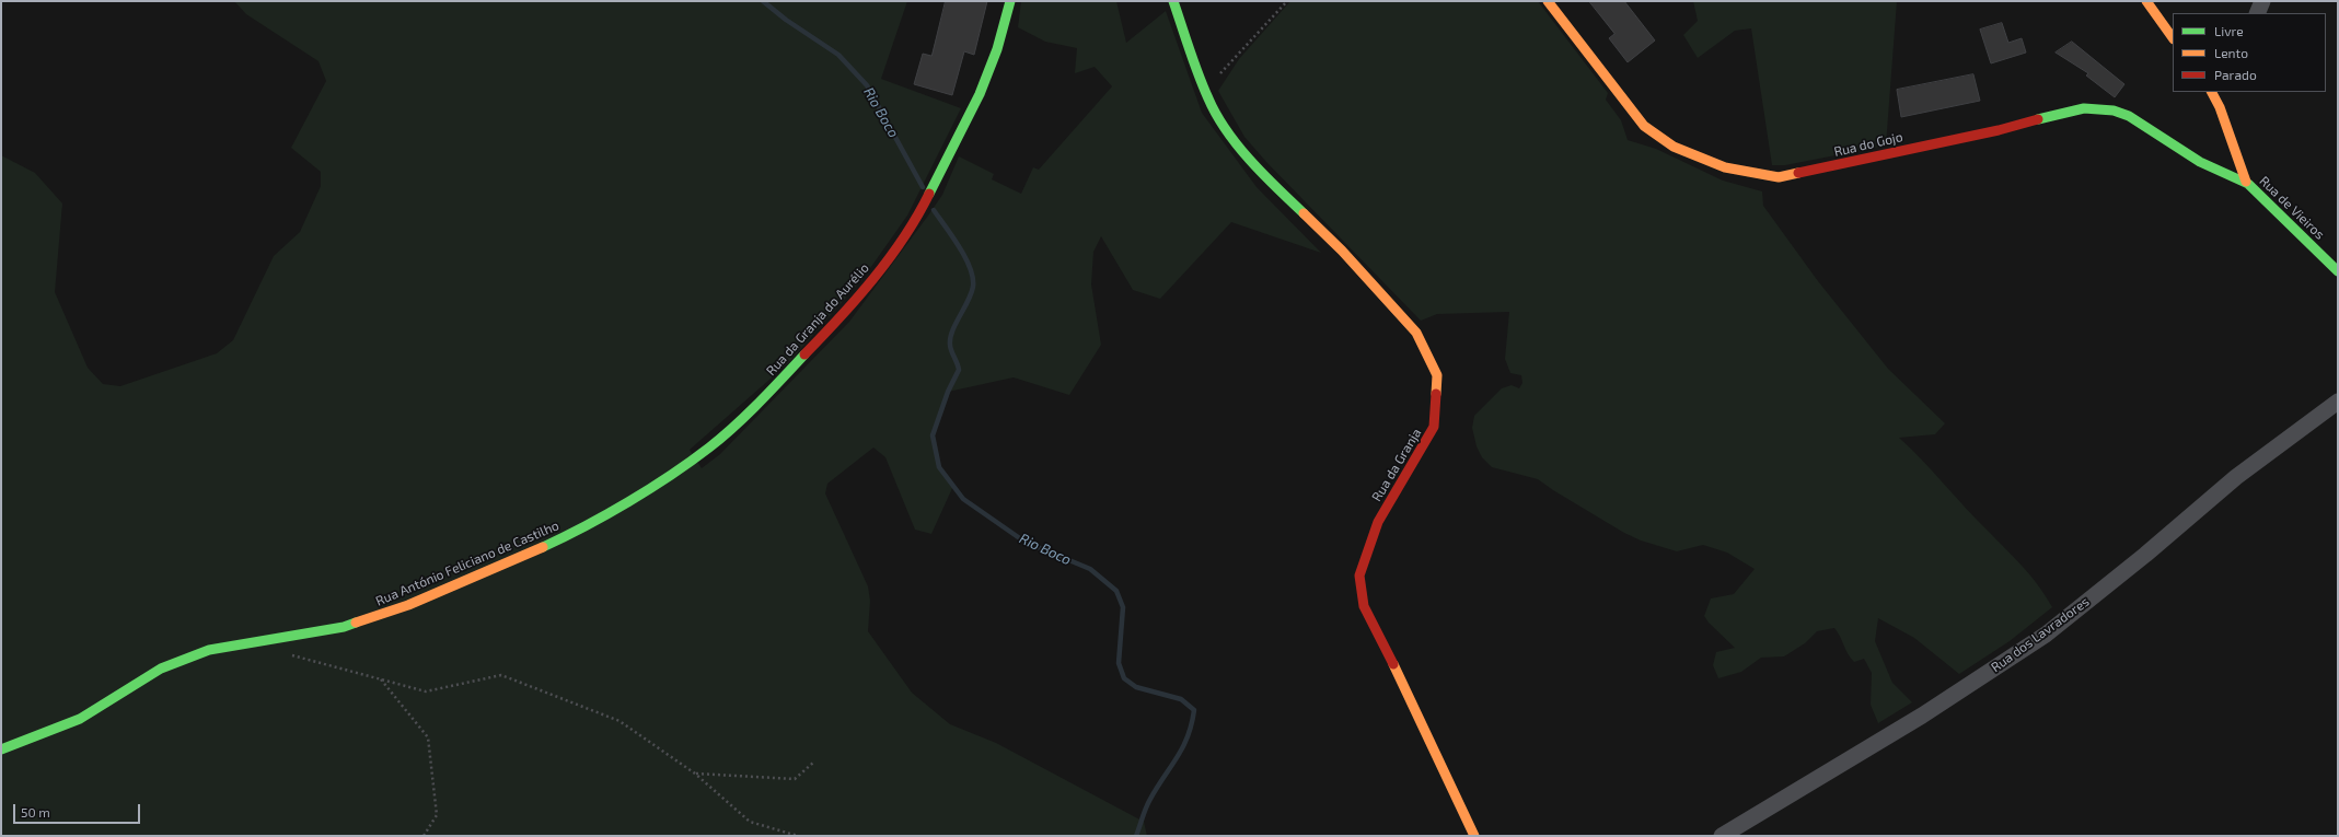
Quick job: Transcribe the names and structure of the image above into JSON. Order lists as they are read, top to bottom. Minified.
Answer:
{"streets":{"street":["Rua do Gojo","Rua de Vieiros","Rua da Granja do Aurélio","Rua da Granja","Rua António Feliciano de Castilho","Rua dos Lavradores"]},"crossings":[["Rua do Gojo","Rua de Vieiros"],["Rua da Granja do Aurélio","Rua António Feliciano de Castilho"]],"water":["Rio Boco"],"legend":["Livre","Lento","Parado"],"scale_bar":"50 m"}
